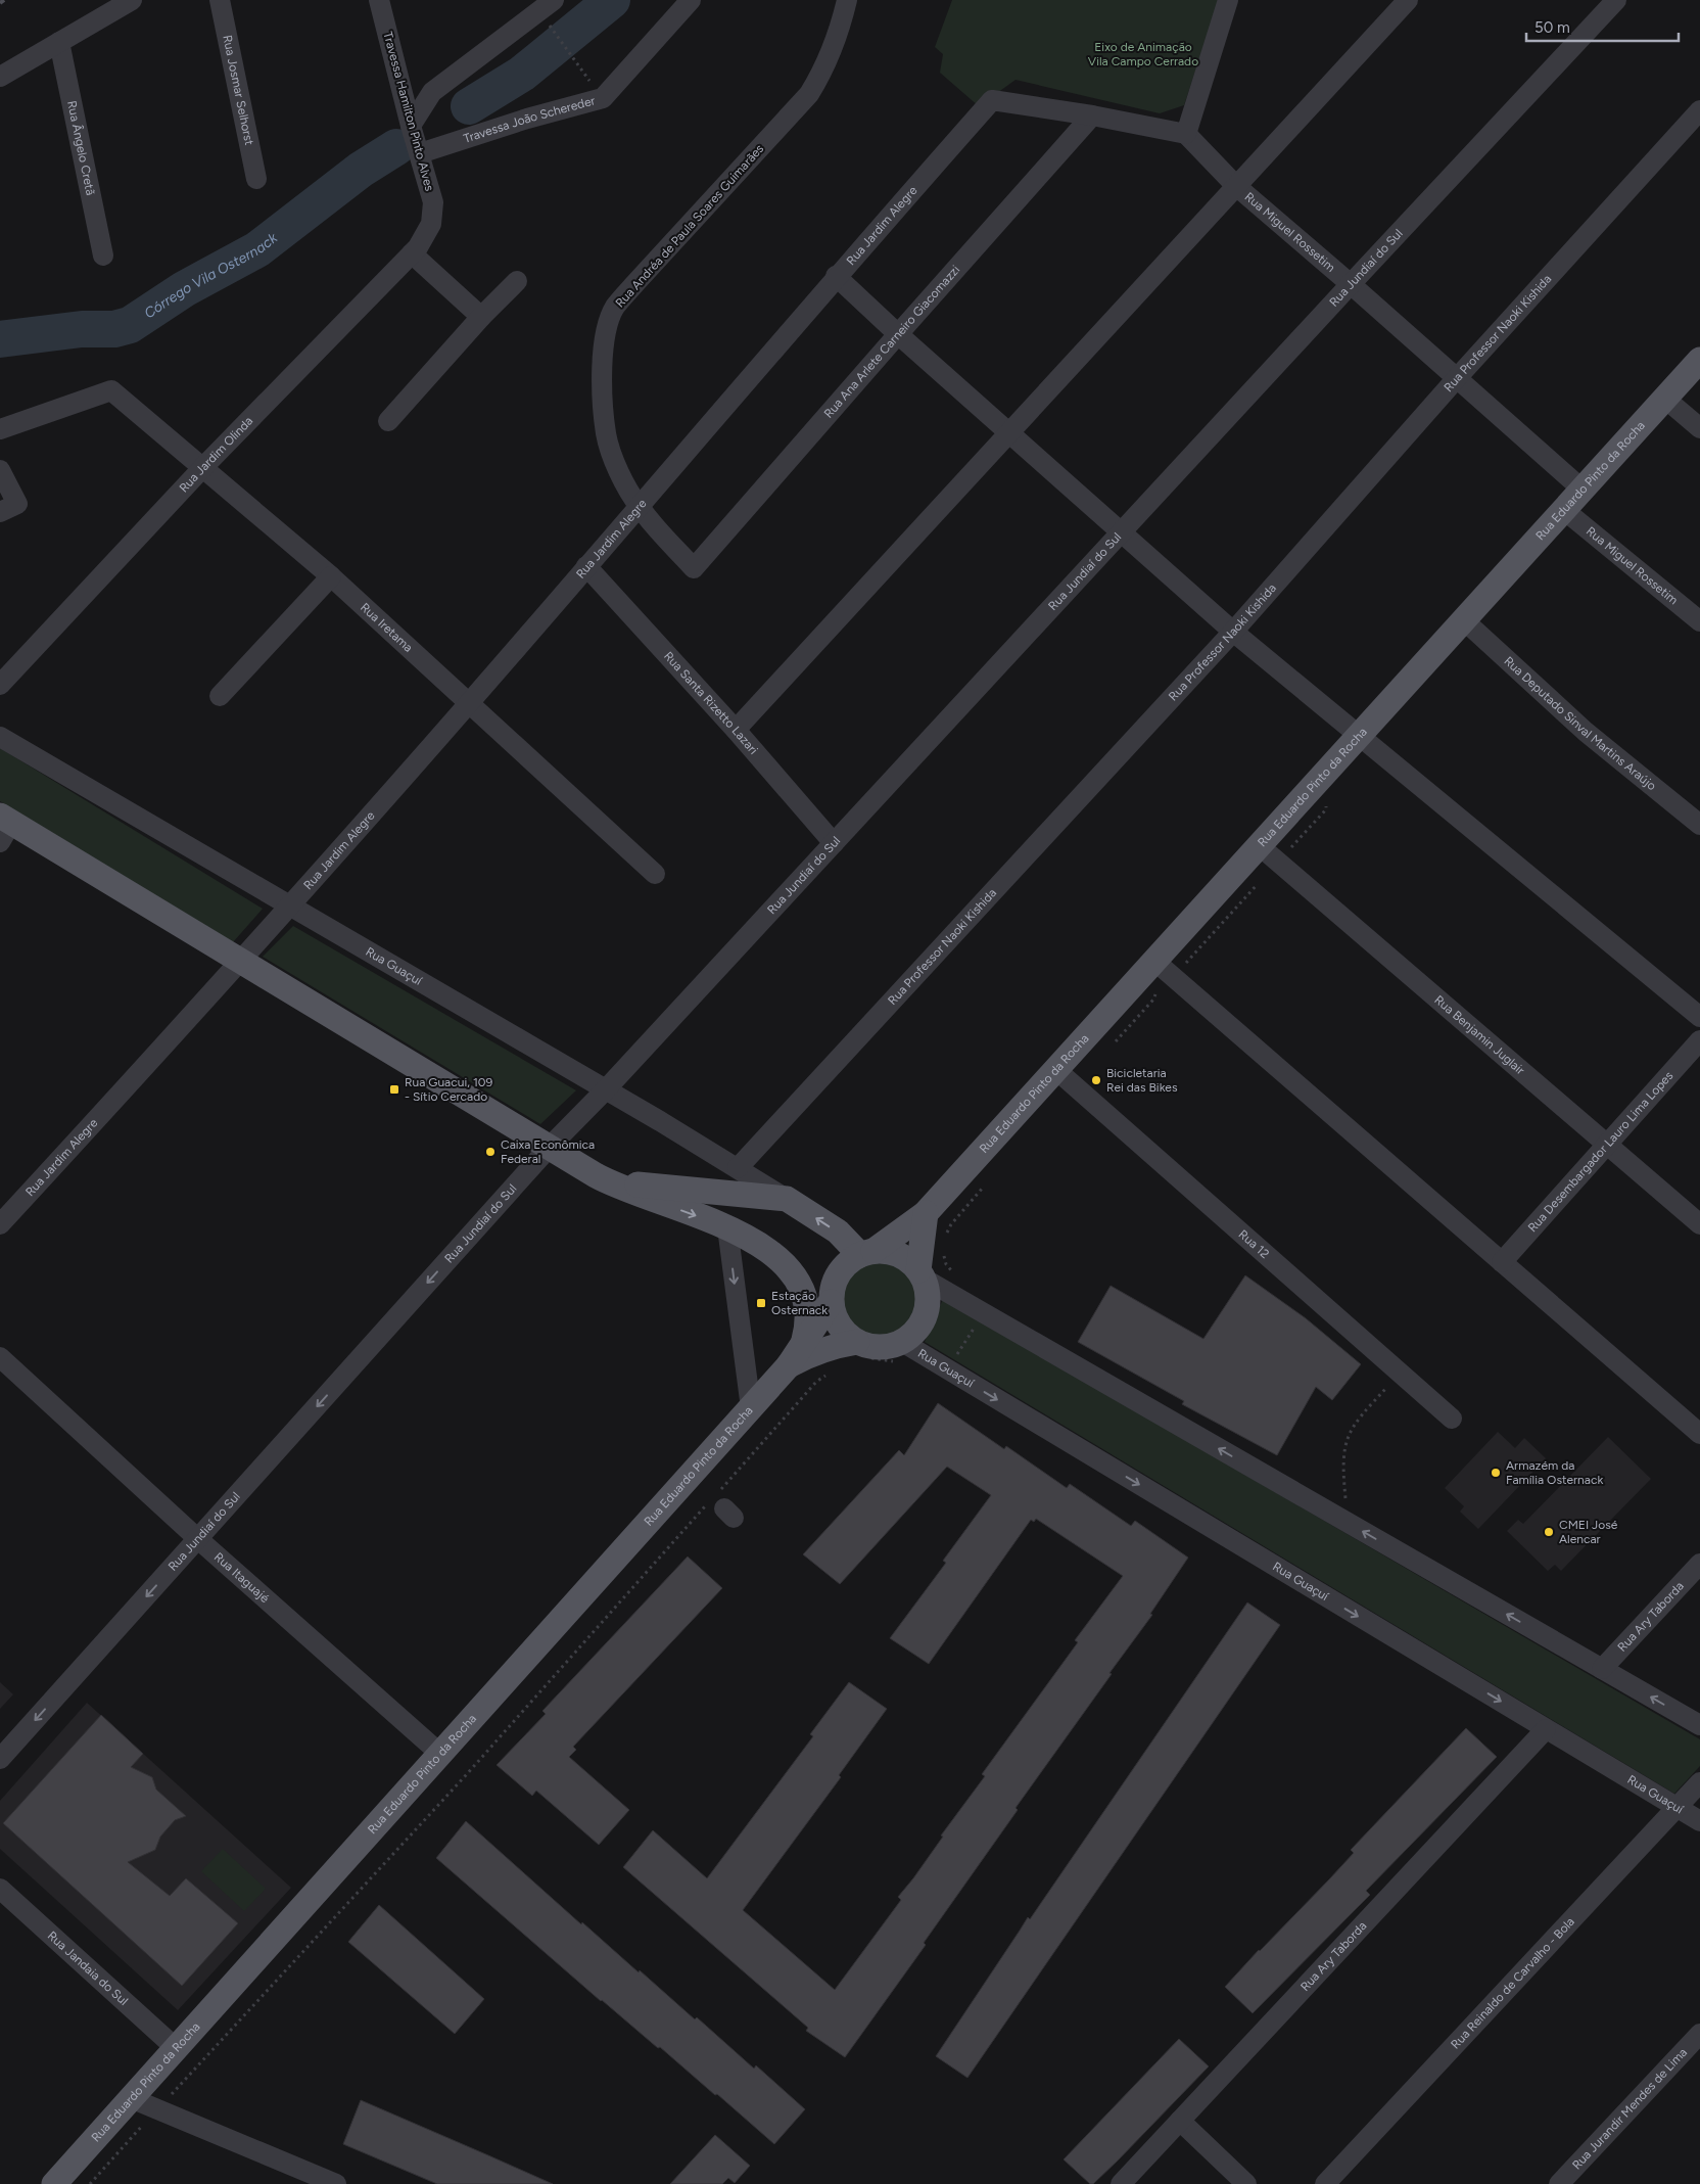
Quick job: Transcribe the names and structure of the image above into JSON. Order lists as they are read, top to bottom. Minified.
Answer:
{"streets":{"main road":["Rua Eduardo Pinto da Rocha","Rua Guaçuí"],"street":["Rua Josmar Selhorst","Travessa Hamilton Pinto Alves","Travessa João Schereder","Rua Ângelo Cretã","Rua Jardim Alegre","Rua Andréa de Paula Soares Guimarães","Rua Miguel Rossetim","Rua Jundiaí do Sul","Rua Professor Naoki Kishida","Rua Ana Arlete Carneiro Giacomazzi","Rua Jardim Olinda","Rua Iretama","Rua Santa Rizetto Lazari","Rua Deputado Sinval Martins Araújo","Rua Benjamin Juglair","Rua Desembargador Lauro Lima Lopes","Rua 12","Rua Itaguajé","Rua Ary Taborda","Rua Jandaia do Sul","Rua Reinaldo de Carvalho - Bola","Rua Jurandir Mendes de Lima"]},"crossings":[["Travessa Hamilton Pinto Alves","Travessa João Schereder"],["Travessa Hamilton Pinto Alves","Rua Jardim Olinda"],["Rua Jardim Alegre","Rua Andréa de Paula Soares Guimarães"],["Rua Jardim Alegre","Rua Miguel Rossetim"],["Rua Jardim Alegre","Rua Ana Arlete Carneiro Giacomazzi"],["Rua Jardim Alegre","Rua Iretama"],["Rua Jardim Alegre","Rua Santa Rizetto Lazari"],["Rua Jardim Alegre","Rua Guaçuí"],["Rua Andréa de Paula Soares Guimarães","Rua Ana Arlete Carneiro Giacomazzi"],["Rua Miguel Rossetim","Rua Jundiaí do Sul"],["Rua Miguel Rossetim","Rua Professor Naoki Kishida"],["Rua Miguel Rossetim","Rua Eduardo Pinto da Rocha"],["Rua Jundiaí do Sul","Rua Santa Rizetto Lazari"],["Rua Jundiaí do Sul","Rua Guaçuí"],["Rua Jundiaí do Sul","Rua Itaguajé"],["Rua Professor Naoki Kishida","Rua Guaçuí"],["Rua Jardim Olinda","Rua Iretama"],["Rua Eduardo Pinto da Rocha","Rua Deputado Sinval Martins Araújo"],["Rua Eduardo Pinto da Rocha","Rua Guaçuí"],["Rua Eduardo Pinto da Rocha","Rua Benjamin Juglair"],["Rua Eduardo Pinto da Rocha","Rua 12"],["Rua Eduardo Pinto da Rocha","Rua Itaguajé"],["Rua Eduardo Pinto da Rocha","Rua Jandaia do Sul"],["Rua Guaçuí","Rua Ary Taborda"],["Rua Guaçuí","Rua Reinaldo de Carvalho - Bola"],["Rua Benjamin Juglair","Rua Desembargador Lauro Lima Lopes"]],"water":["Córrego Vila Osternack"],"parks":["Eixo de Animação Vila Campo Cerrado"],"places":{"other":["Bicicletaria Rei das Bikes","Caixa Econômica Federal","Armazém da Família Osternack","CMEI José Alencar"],"transit":["Rua Guacui, 109 - Sítio Cercado","Estação Osternack"]},"scale_bar":"50 m"}
